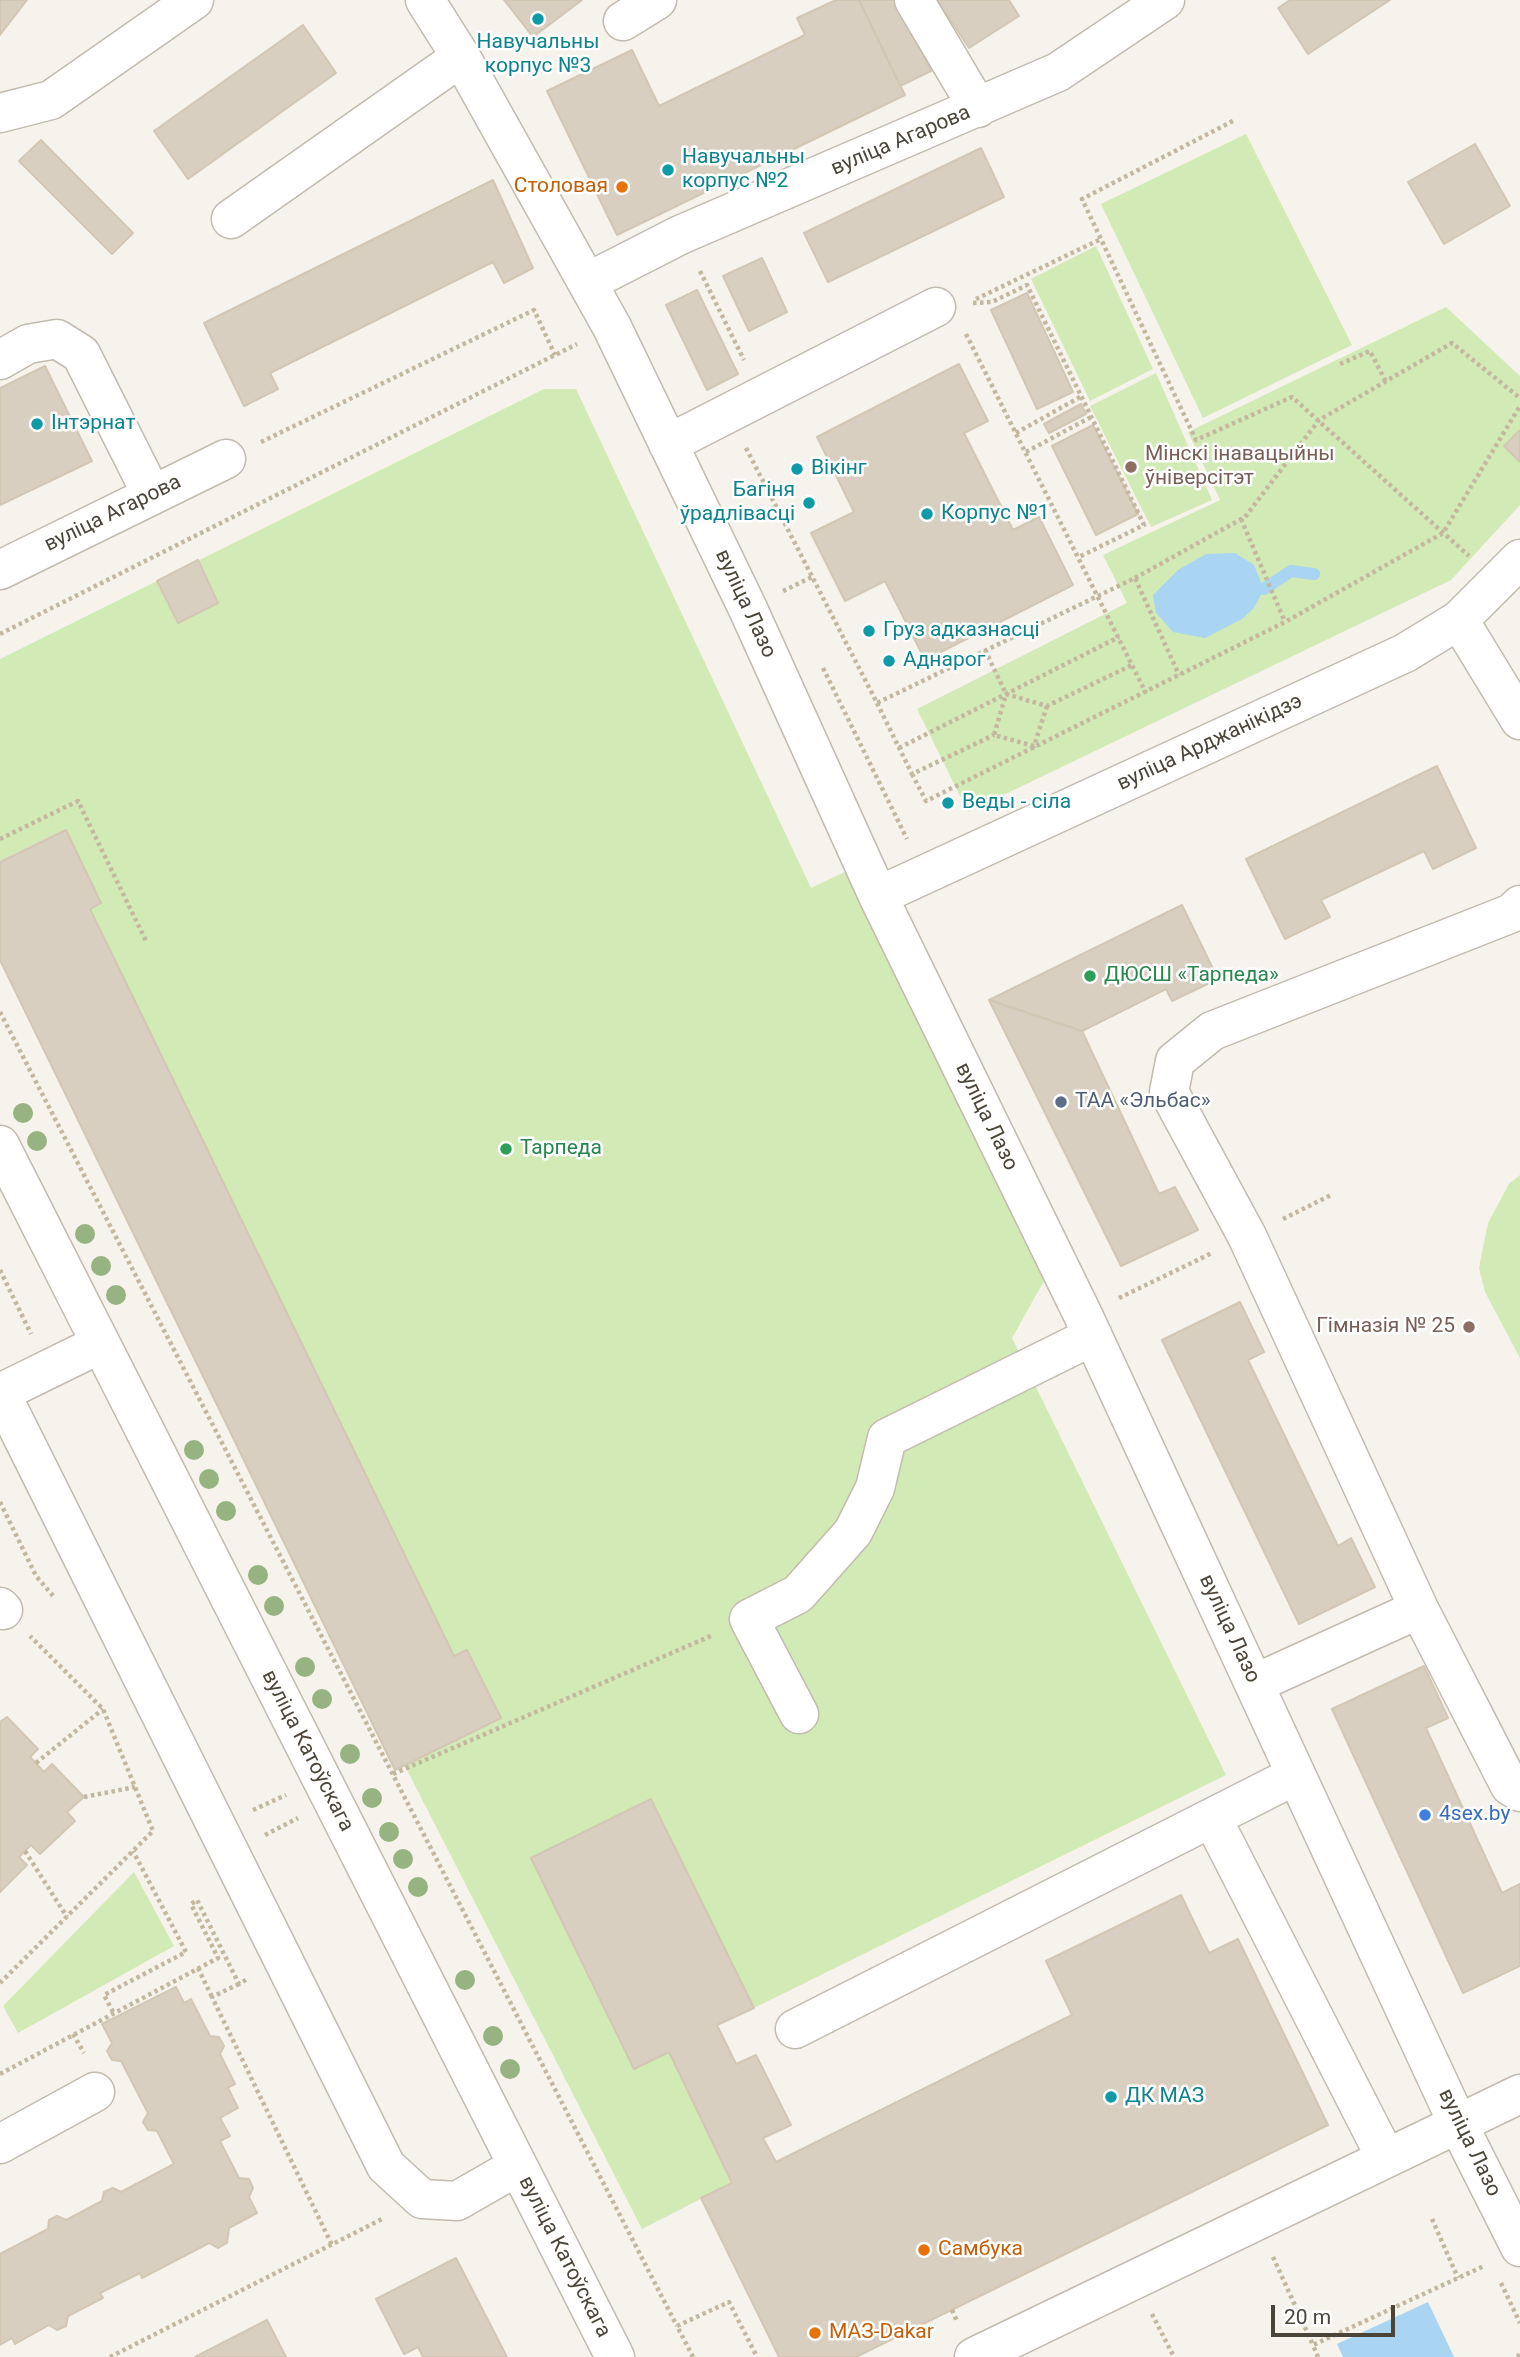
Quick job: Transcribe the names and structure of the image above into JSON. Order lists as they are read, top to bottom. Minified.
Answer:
{"streets":{"street":["вуліца Агарова","вуліца Лазо","вуліца Арджанікідзэ","вуліца Катоўскага"]},"crossings":[["вуліца Агарова","вуліца Лазо"],["вуліца Лазо","вуліца Арджанікідзэ"]],"places":["Навучальны корпус №3","Навучальны корпус №2","Столовая","Інтэрнат","Мінскі інавацыйны ўніверсітэт","Вікінг","Багіня ўрадлівасці","Корпус №1","Груз адказнасці","Аднарог","Веды - сіла","ДЮСШ «Тарпеда»","ТАА «Эльбас»","Тарпеда","Гімназія № 25","4sex.by","ДК МАЗ","Самбука","МАЗ-Dakar"],"scale_bar":"20 m"}
